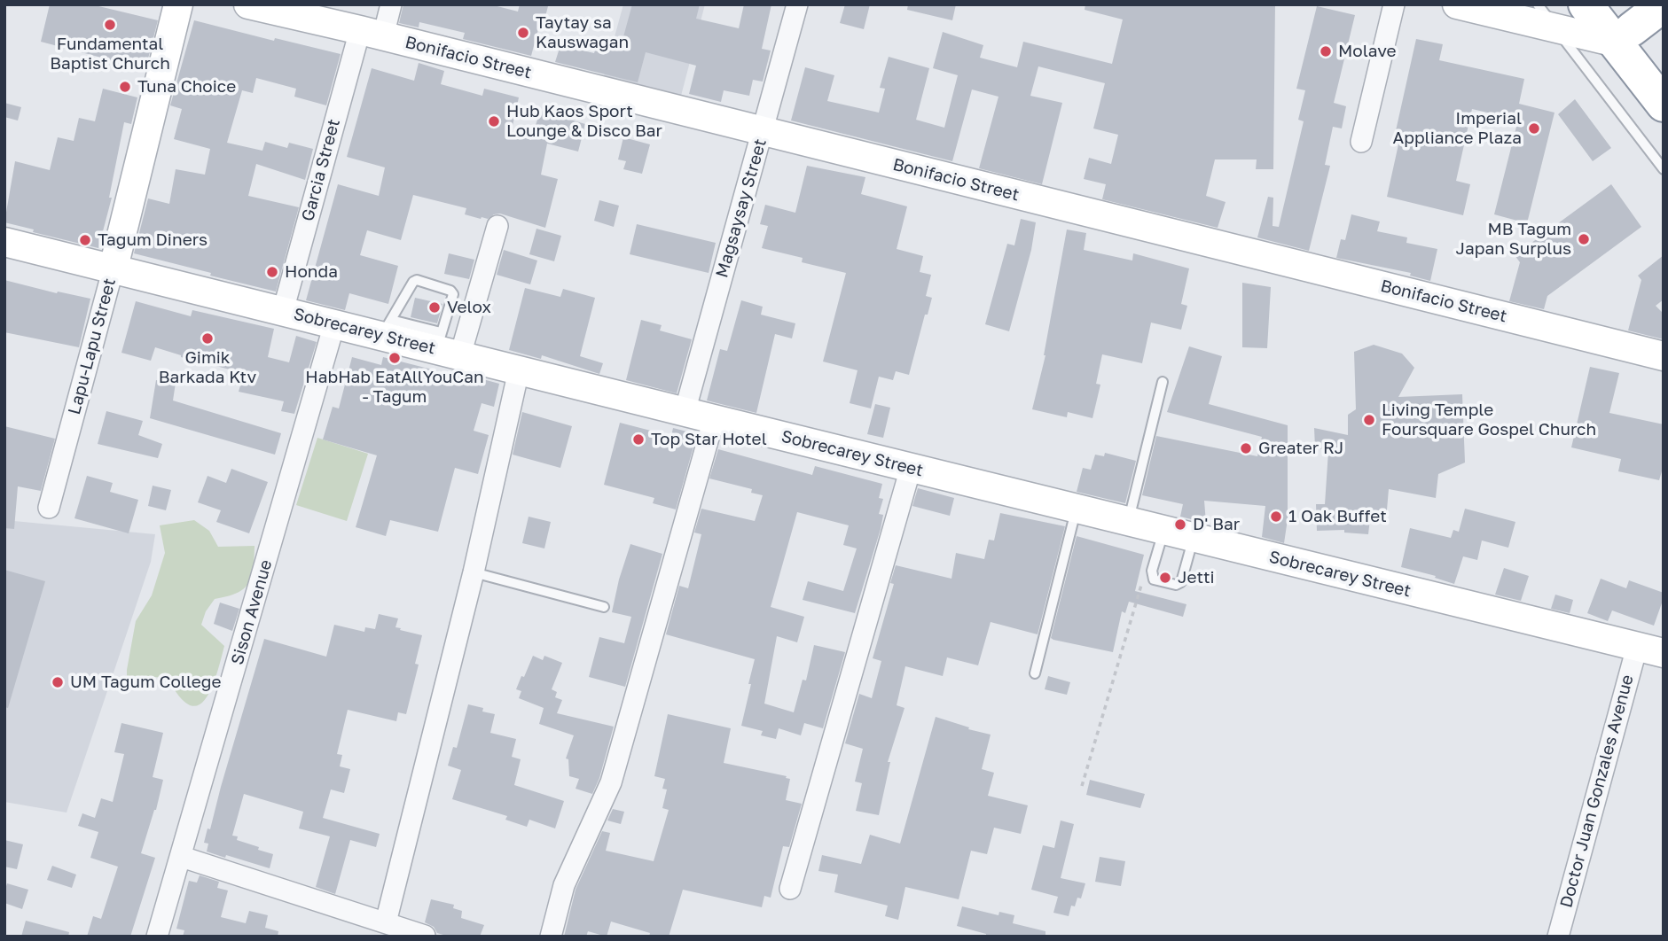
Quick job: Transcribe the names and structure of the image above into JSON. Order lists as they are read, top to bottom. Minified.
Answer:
{"streets":{"street":["Bonifacio Street","Garcia Street","Magsaysay Street","Sobrecarey Street","Lapu-Lapu Street","Sison Avenue","Doctor Juan Gonzales Avenue"]},"crossings":[["Bonifacio Street","Garcia Street"],["Bonifacio Street","Magsaysay Street"],["Garcia Street","Sobrecarey Street"],["Magsaysay Street","Sobrecarey Street"],["Sobrecarey Street","Lapu-Lapu Street"],["Sobrecarey Street","Sison Avenue"],["Sobrecarey Street","Doctor Juan Gonzales Avenue"]],"places":["Fundamental Baptist Church","Taytay sa Kauswagan","Molave","Tuna Choice","Hub Kaos Sport Lounge & Disco Bar","Imperial Appliance Plaza","MB Tagum Japan Surplus","Tagum Diners","Honda","Velox","Gimik Barkada Ktv","HabHab EatAllYouCan - Tagum","Living Temple Foursquare Gospel Church","Top Star Hotel","Greater RJ","1 Oak Buffet","D' Bar","Jetti","UM Tagum College"]}
